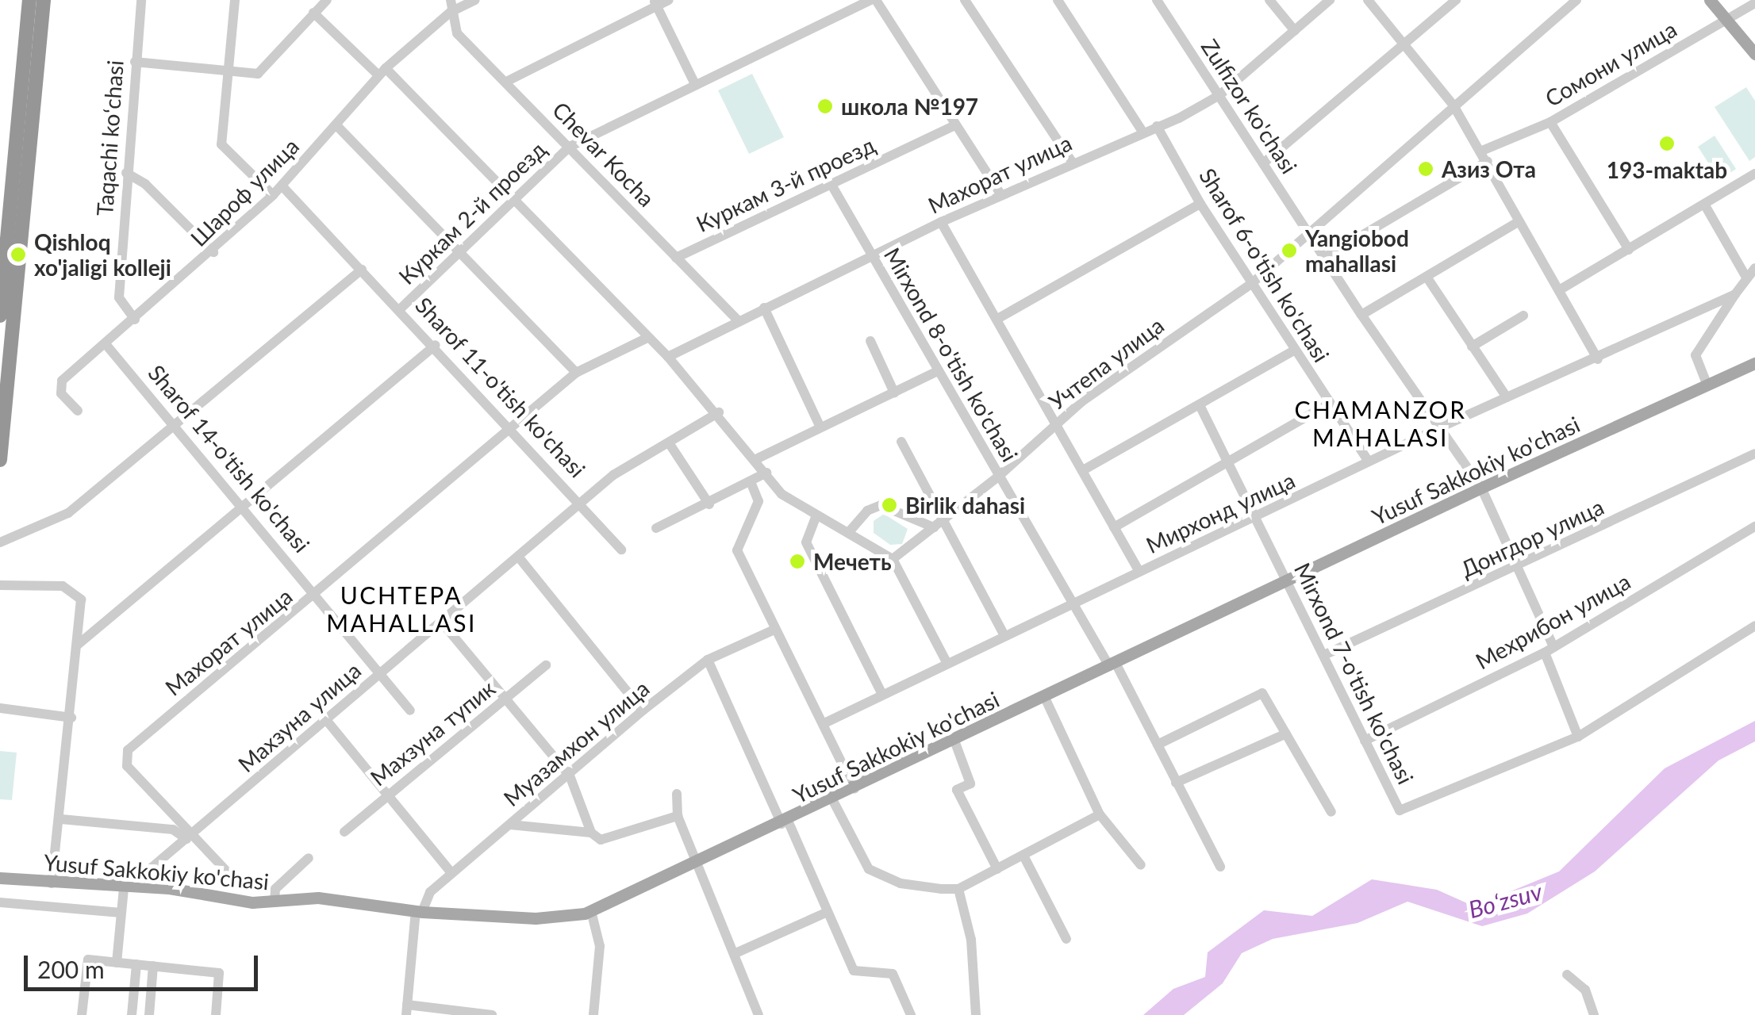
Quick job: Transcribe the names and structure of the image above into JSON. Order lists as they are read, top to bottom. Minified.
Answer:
{"streets":{"main road":["Yusuf Sakkokiy ko'chasi"],"street":["Сомони улица","Zulfizor ko'chasi","Taqachi koʻchasi","Chevar Kocha","Махорат улица","Куркам 3-й проезд","Шароф улица","Куркам 2-й проезд","Sharof 6-o'tish ko'chasi","Mirxond 8-o'tish ko'chasi","Учтепа улица","Sharof 11-o'tish ko'chasi","Sharof 14-o'tish ko'chasi","Мирхонд улица","Донгдор улица","Мехрибон улица","Mirxond 7-o'tish ko'chasi","Махзуна улица","Махзуна тупик","Муазамхон улица"]},"crossings":[["Сомони улица","Zulfizor ko'chasi"],["Zulfizor ko'chasi","Махорат улица"],["Zulfizor ko'chasi","Учтепа улица"],["Zulfizor ko'chasi","Yusuf Sakkokiy ko'chasi"],["Zulfizor ko'chasi","Мирхонд улица"],["Zulfizor ko'chasi","Донгдор улица"],["Zulfizor ko'chasi","Мехрибон улица"],["Zulfizor ko'chasi","Mirxond 7-o'tish ko'chasi"],["Taqachi koʻchasi","Шароф улица"],["Chevar Kocha","Махорат улица"],["Chevar Kocha","Куркам 3-й проезд"],["Chevar Kocha","Шароф улица"],["Chevar Kocha","Куркам 2-й проезд"],["Махорат улица","Sharof 6-o'tish ko'chasi"],["Махорат улица","Mirxond 8-o'tish ko'chasi"],["Махорат улица","Sharof 11-o'tish ko'chasi"],["Махорат улица","Sharof 14-o'tish ko'chasi"],["Махорат улица","Махзуна улица"],["Куркам 3-й проезд","Mirxond 8-o'tish ko'chasi"],["Шароф улица","Sharof 11-o'tish ko'chasi"],["Шароф улица","Sharof 14-o'tish ko'chasi"],["Куркам 2-й проезд","Sharof 11-o'tish ko'chasi"],["Sharof 6-o'tish ko'chasi","Учтепа улица"],["Sharof 6-o'tish ko'chasi","Мирхонд улица"],["Mirxond 8-o'tish ko'chasi","Учтепа улица"],["Mirxond 8-o'tish ko'chasi","Yusuf Sakkokiy ko'chasi"],["Mirxond 8-o'tish ko'chasi","Мирхонд улица"],["Sharof 11-o'tish ko'chasi","Махзуна улица"],["Sharof 14-o'tish ko'chasi","Махзуна улица"],["Yusuf Sakkokiy ko'chasi","Mirxond 7-o'tish ko'chasi"],["Yusuf Sakkokiy ko'chasi","Махзуна улица"],["Yusuf Sakkokiy ko'chasi","Муазамхон улица"],["Мирхонд улица","Mirxond 7-o'tish ko'chasi"],["Донгдор улица","Mirxond 7-o'tish ko'chasi"],["Мехрибон улица","Mirxond 7-o'tish ko'chasi"]],"districts":["CHAMANZOR MAHALASI","UCHTEPA MAHALLASI"],"water":["Boʻzsuv"],"places":["школа №197","193-maktab","Азиз Ота","Yangiobod mahallasi","Qishloq xo'jaligi kolleji","Birlik dahasi","Мечеть"],"scale_bar":"200 m"}
